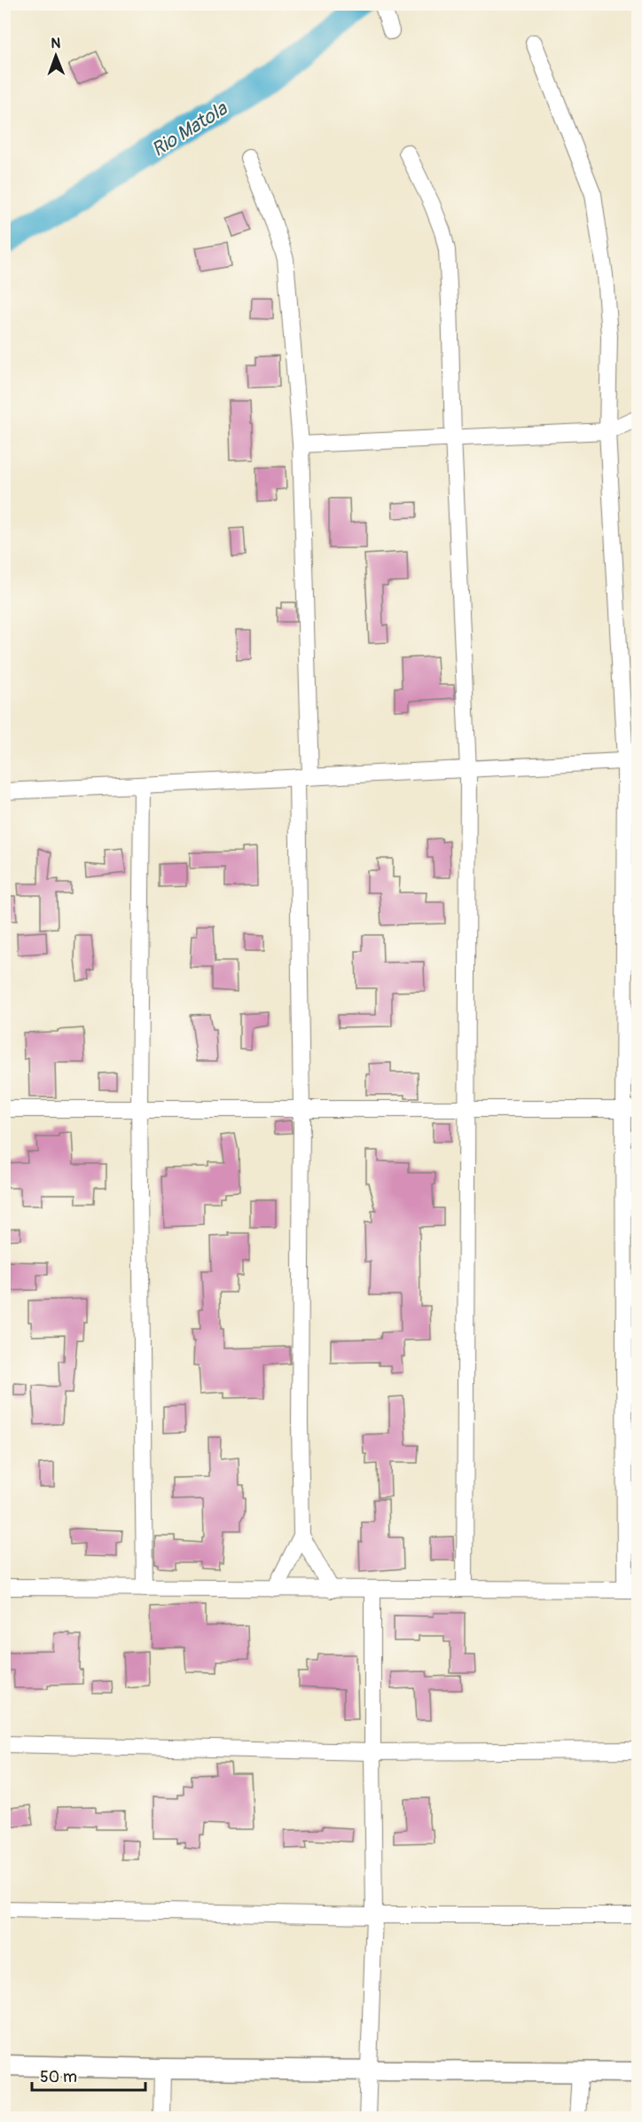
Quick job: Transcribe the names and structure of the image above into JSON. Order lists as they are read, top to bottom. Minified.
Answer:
{"water":["Rio Matola"],"scale_bar":"50 m","north":"top"}
